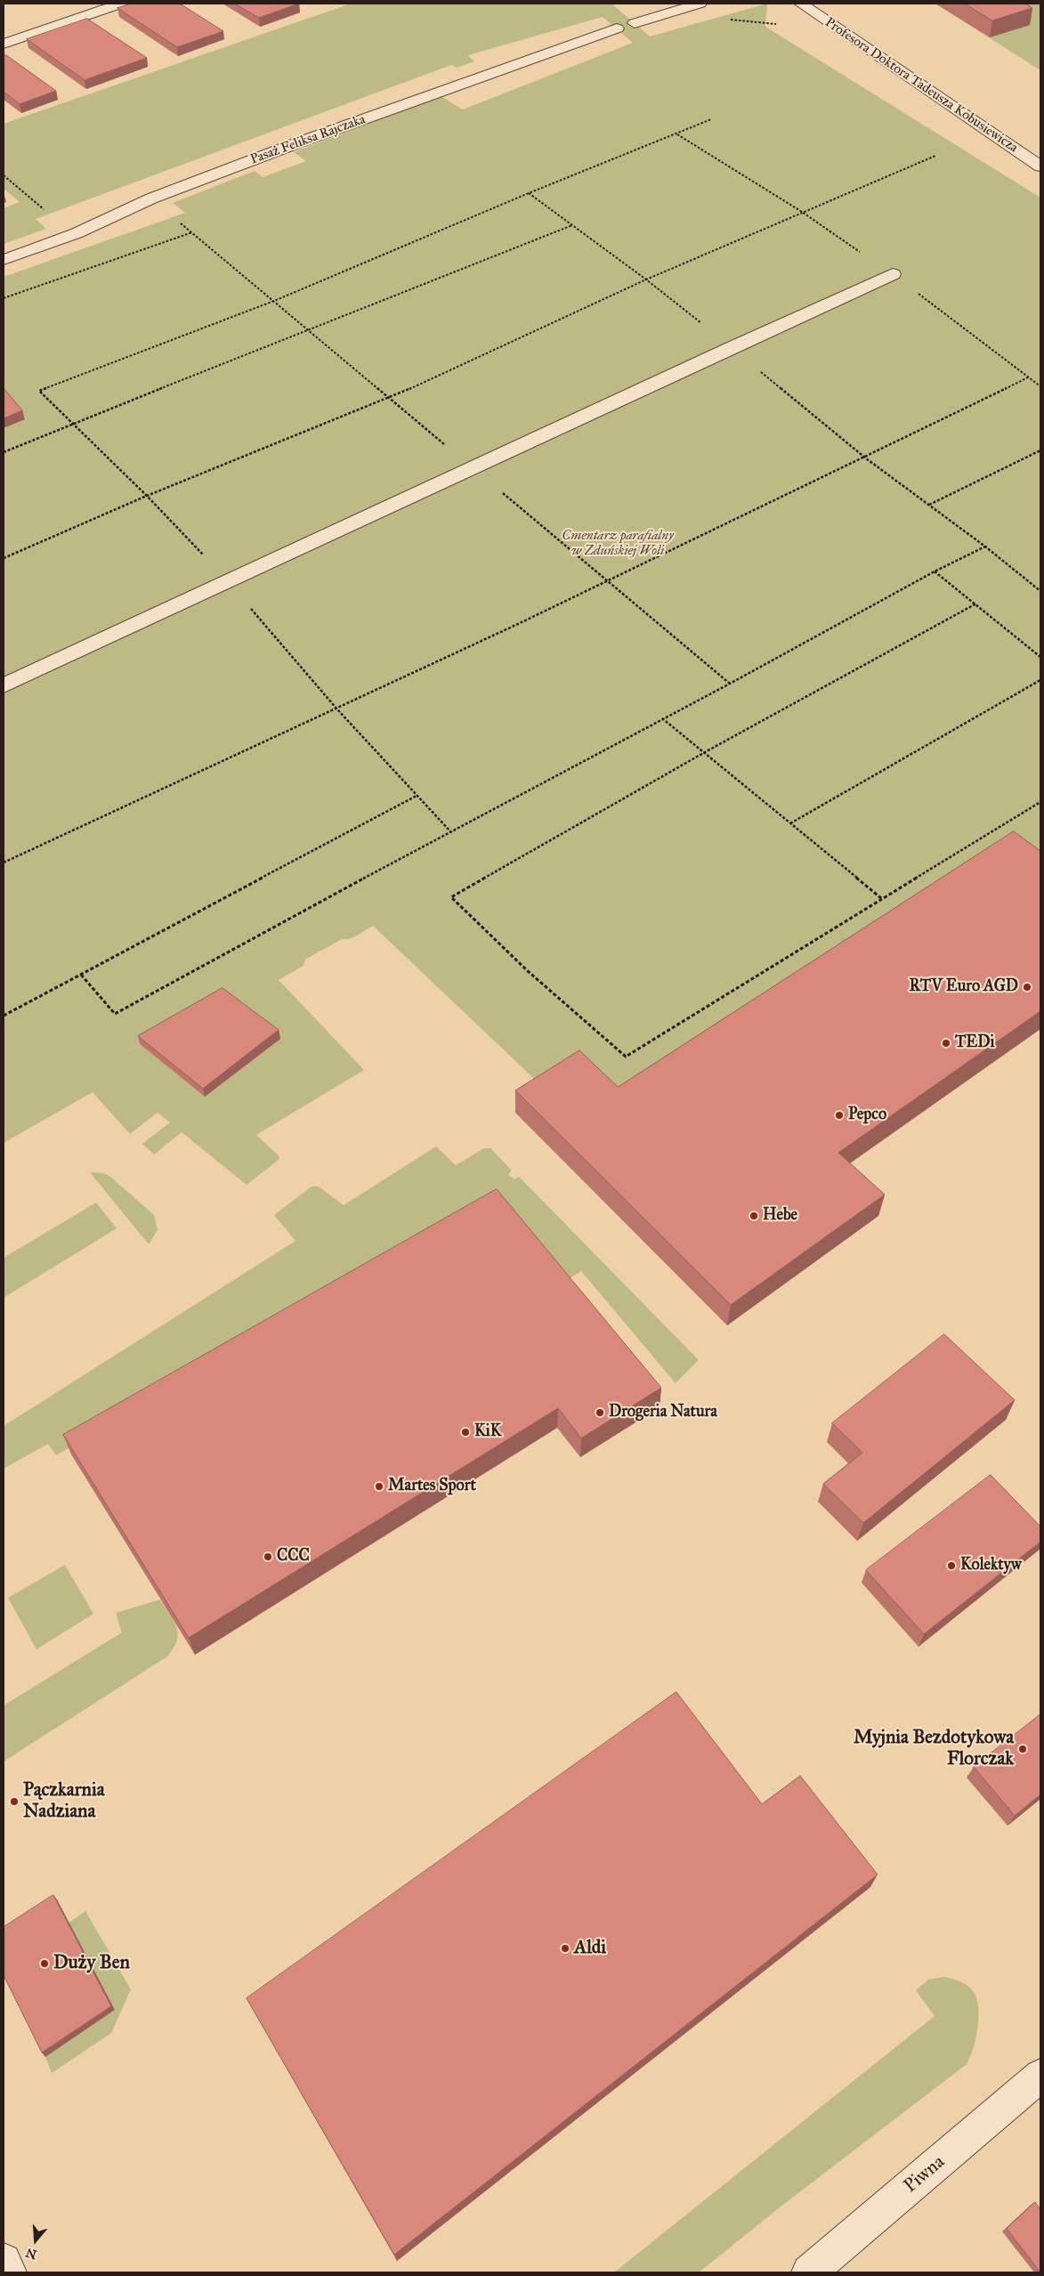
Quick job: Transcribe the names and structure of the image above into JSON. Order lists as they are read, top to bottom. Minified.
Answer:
{"streets":{"street":["Profesora Doktora Tadeusza Kobusiewicza","Pasaż Feliksa Rajczaka","Piwna"]},"parks":["Cmentarz parafialny w Zduńskiej Woli"],"places":["RTV Euro AGD","TEDi","Pepco","Hebe","Drogeria Natura","KiK","Martes Sport","CCC","Kolektyw","Myjnia Bezdotykowa Florczak","Pączkarnia Nadziana","Aldi","Duży Ben"],"north":"bottom"}
